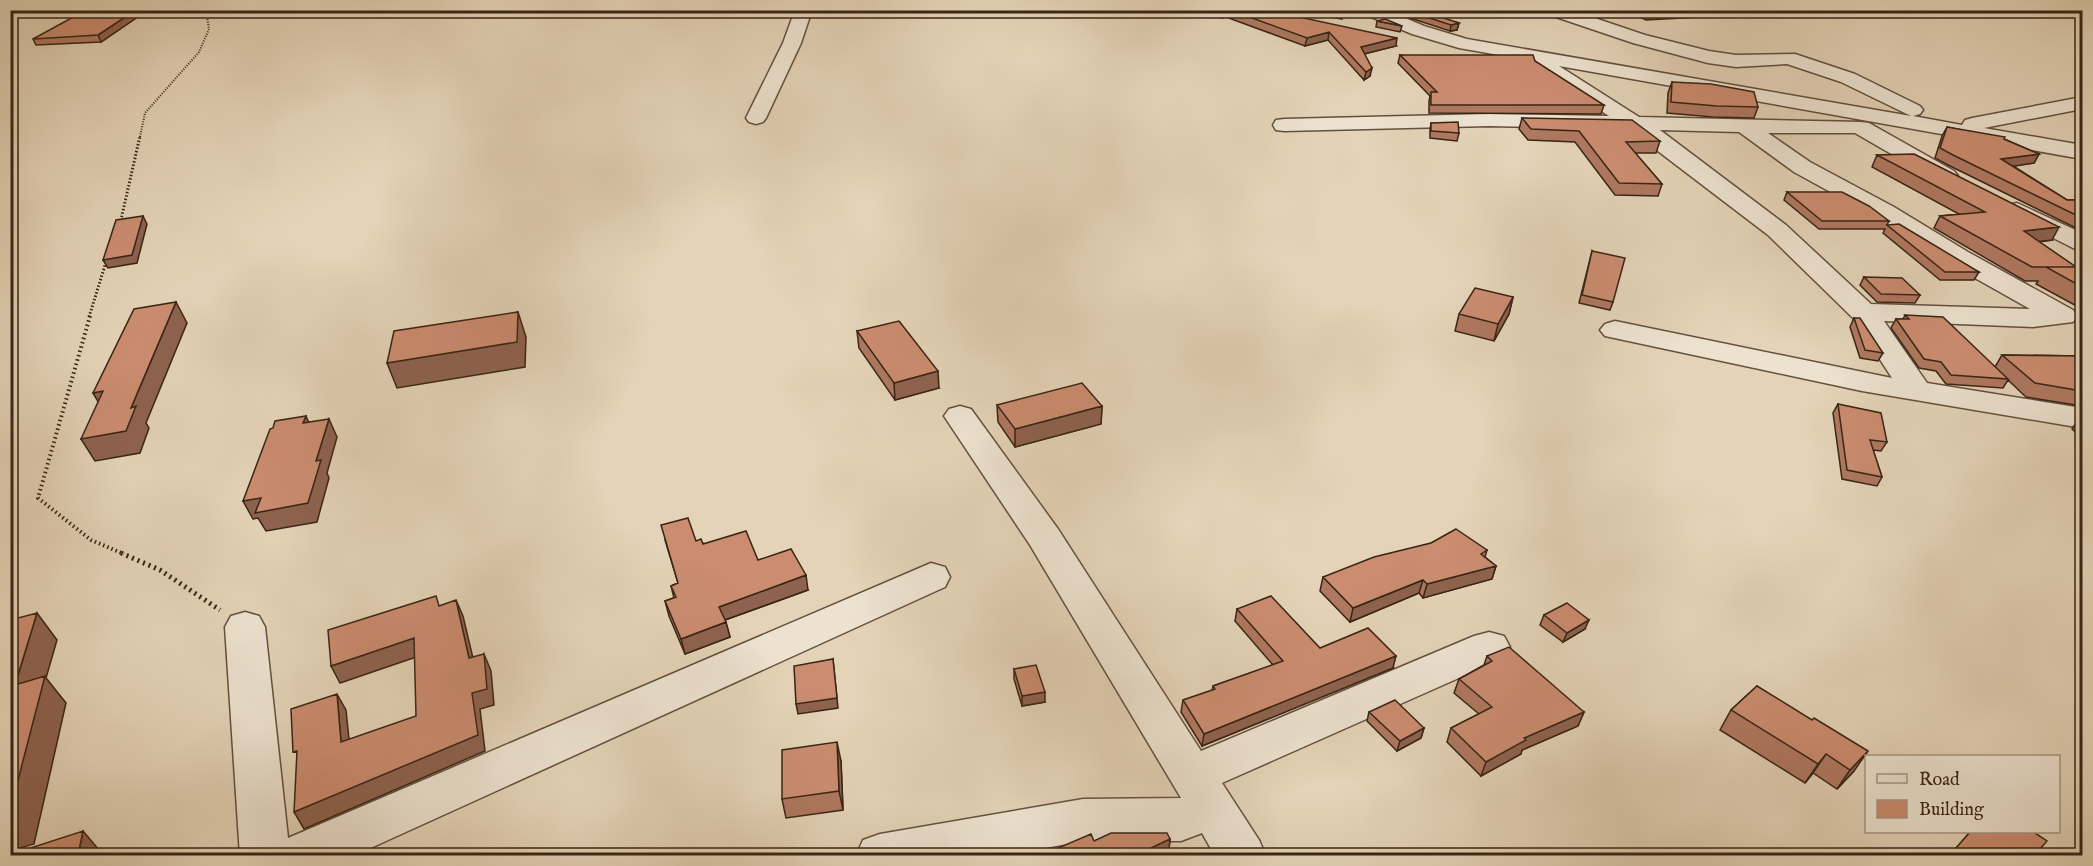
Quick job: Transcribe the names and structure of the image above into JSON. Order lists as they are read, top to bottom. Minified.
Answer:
{"legend":["Road","Building"]}
